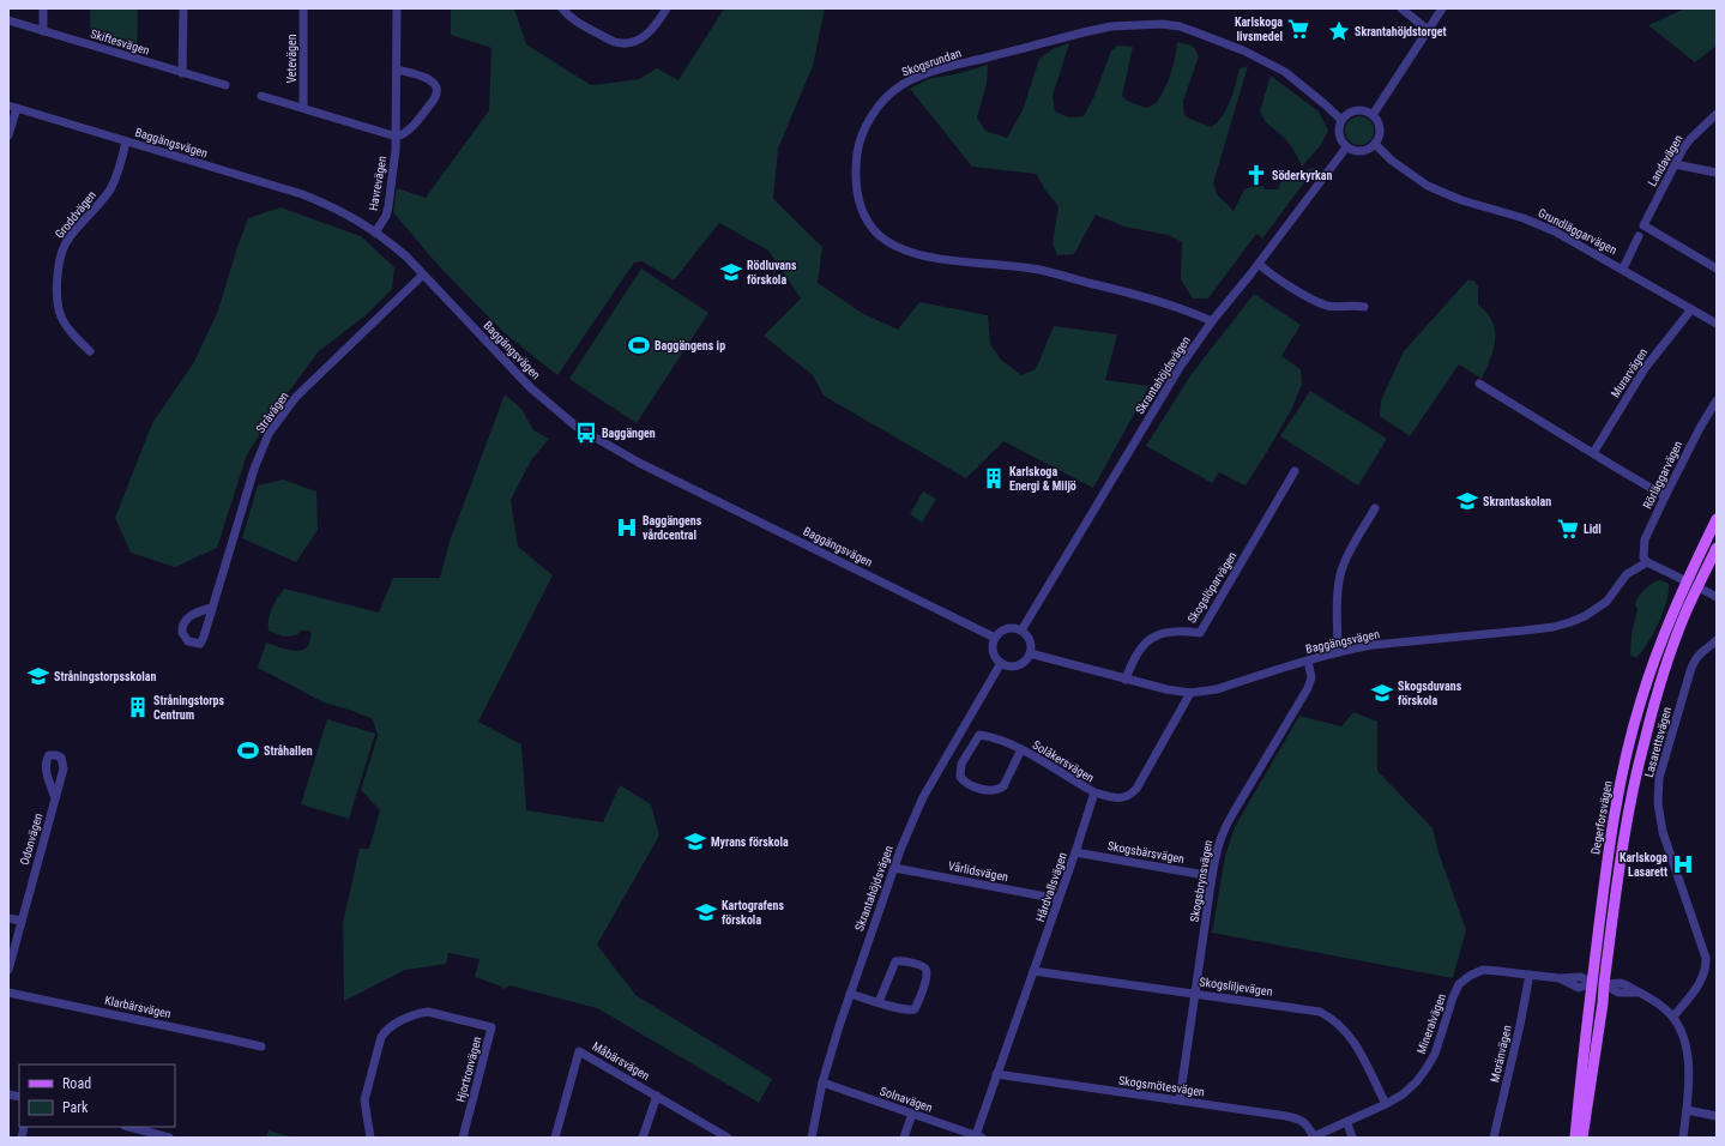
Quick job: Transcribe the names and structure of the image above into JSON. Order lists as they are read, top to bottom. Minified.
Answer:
{"streets":{"main road":["Degerforsvägen"],"street":["Skiftesvägen","Vetevägen","Skogsrundan","Baggängsvägen","Landavägen","Havrevägen","Groddvägen","Grundläggarvägen","Murarvägen","Skrantahöjdsvägen","Stråvägen","Rörläggarvägen","Skogslöparvägen","Lasarettsvägen","Solåkersvägen","Odonvägen","Skogsbärsvägen","Vårlidsvägen","Skogsbrynsvägen","Hårdvallsvägen","Skogsliljevägen","Klarbärsvägen","Mineralvägen","Moränvägen","Måbärsvägen","Hjortronvägen","Skogsmötesvägen","Solnavägen"]},"crossings":[["Vetevägen","Havrevägen"],["Skogsrundan","Grundläggarvägen"],["Skogsrundan","Skrantahöjdsvägen"],["Baggängsvägen","Havrevägen"],["Baggängsvägen","Groddvägen"],["Baggängsvägen","Skrantahöjdsvägen"],["Baggängsvägen","Stråvägen"],["Baggängsvägen","Rörläggarvägen"],["Baggängsvägen","Skogslöparvägen"],["Baggängsvägen","Skogsbrynsvägen"],["Grundläggarvägen","Murarvägen"],["Grundläggarvägen","Skrantahöjdsvägen"],["Skrantahöjdsvägen","Vårlidsvägen"],["Skrantahöjdsvägen","Solnavägen"],["Solåkersvägen","Hårdvallsvägen"],["Degerforsvägen","Mineralvägen"],["Skogsbärsvägen","Skogsbrynsvägen"],["Skogsbärsvägen","Hårdvallsvägen"],["Vårlidsvägen","Hårdvallsvägen"],["Skogsbrynsvägen","Skogsliljevägen"],["Skogsbrynsvägen","Skogsmötesvägen"],["Hårdvallsvägen","Skogsliljevägen"],["Hårdvallsvägen","Skogsmötesvägen"],["Hårdvallsvägen","Solnavägen"],["Skogsliljevägen","Mineralvägen"],["Mineralvägen","Moränvägen"],["Mineralvägen","Skogsmötesvägen"]],"places":{"supermarket":["Karlskoga livsmedel","Lidl"],"place":["Skrantahöjdstorget"],"church":["Söderkyrkan"],"school or university":["Rödluvans förskola","Skrantaskolan","Stråningstorpsskolan","Skogsduvans förskola","Myrans förskola","Kartografens förskola"],"sports":["Baggängens ip","Stråhallen"],"bus stop":["Baggängen"],"building":["Karlskoga Energi & Miljö","Stråningstorps Centrum"],"hospital":["Baggängens vårdcentral","Karlskoga Lasarett"]},"legend":["Road","Park"]}
